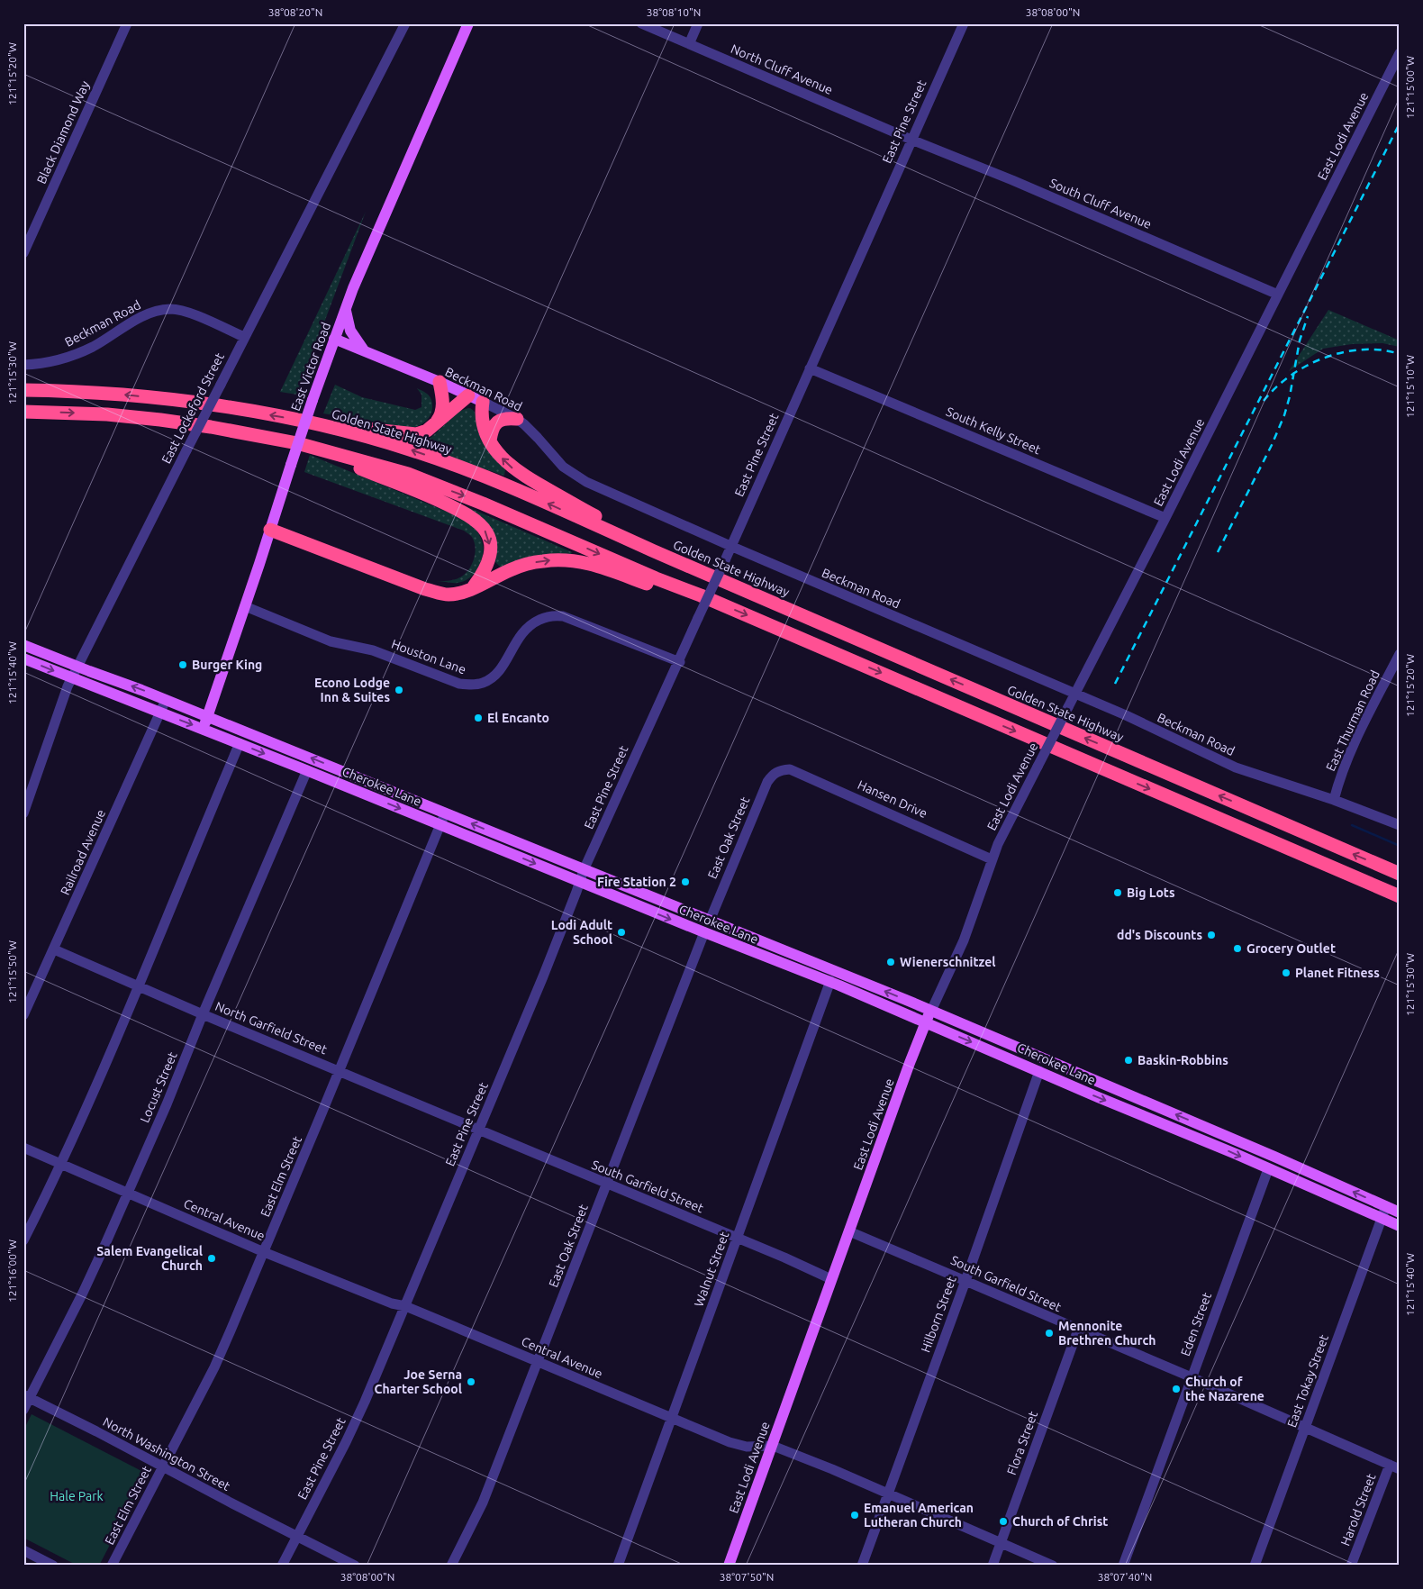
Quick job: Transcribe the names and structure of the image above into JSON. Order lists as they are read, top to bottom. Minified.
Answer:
{"streets":{"highway":["Golden State Highway"],"main road":["East Lodi Avenue","Beckman Road","East Victor Road","Cherokee Lane"],"street":["North Cluff Avenue","East Pine Street","Black Diamond Way","South Cluff Avenue","East Lockeford Street","South Kelly Street","Houston Lane","East Thurman Road","Hansen Drive","East Oak Street","Railroad Avenue","North Garfield Street","Locust Street","East Elm Street","South Garfield Street","Central Avenue","Walnut Street","Hilborn Street","Eden Street","East Tokay Street","Flora Street","North Washington Street","Harold Street"]},"crossings":[["North Cluff Avenue","East Pine Street"],["North Cluff Avenue","South Cluff Avenue"],["East Pine Street","South Cluff Avenue"],["East Pine Street","Beckman Road"],["East Pine Street","South Kelly Street"],["East Pine Street","Houston Lane"],["East Pine Street","Cherokee Lane"],["East Pine Street","North Garfield Street"],["East Pine Street","South Garfield Street"],["East Pine Street","Central Avenue"],["East Pine Street","North Washington Street"],["East Lodi Avenue","South Cluff Avenue"],["East Lodi Avenue","Beckman Road"],["East Lodi Avenue","South Kelly Street"],["East Lodi Avenue","Cherokee Lane"],["East Lodi Avenue","Hansen Drive"],["East Lodi Avenue","South Garfield Street"],["East Lodi Avenue","Central Avenue"],["Beckman Road","East Victor Road"],["Beckman Road","East Lockeford Street"],["Beckman Road","East Thurman Road"],["East Victor Road","Houston Lane"],["East Victor Road","Cherokee Lane"],["East Lockeford Street","Cherokee Lane"],["Cherokee Lane","East Oak Street"],["Cherokee Lane","Railroad Avenue"],["Cherokee Lane","Locust Street"],["Cherokee Lane","East Elm Street"],["Cherokee Lane","Walnut Street"],["Cherokee Lane","Hilborn Street"],["Cherokee Lane","Eden Street"],["Cherokee Lane","East Tokay Street"],["Hansen Drive","East Oak Street"],["East Oak Street","South Garfield Street"],["East Oak Street","Central Avenue"],["Railroad Avenue","North Garfield Street"],["North Garfield Street","Locust Street"],["North Garfield Street","East Elm Street"],["North Garfield Street","South Garfield Street"],["Locust Street","Central Avenue"],["Locust Street","North Washington Street"],["East Elm Street","Central Avenue"],["East Elm Street","North Washington Street"],["South Garfield Street","Walnut Street"],["South Garfield Street","Hilborn Street"],["South Garfield Street","Eden Street"],["South Garfield Street","East Tokay Street"],["South Garfield Street","Flora Street"],["South Garfield Street","Harold Street"],["Central Avenue","Walnut Street"],["Central Avenue","Hilborn Street"],["Central Avenue","Flora Street"]],"parks":["Hale Park"],"places":["Burger King","Econo Lodge Inn & Suites","El Encanto","Fire Station 2","Big Lots","Lodi Adult School","dd's Discounts","Grocery Outlet","Wienerschnitzel","Planet Fitness","Baskin-Robbins","Salem Evangelical Church","Mennonite Brethren Church","Joe Serna Charter School","Church of the Nazarene","Emanuel American Lutheran Church","Church of Christ"],"coordinates":["38°08'20\"N","38°08'10\"N","38°08'00\"N","121°15'20\"W","121°15'00\"W","121°15'30\"W","121°15'10\"W","121°15'40\"W","121°15'50\"W","121°16'00\"W","38°07'50\"N","38°07'40\"N"]}
